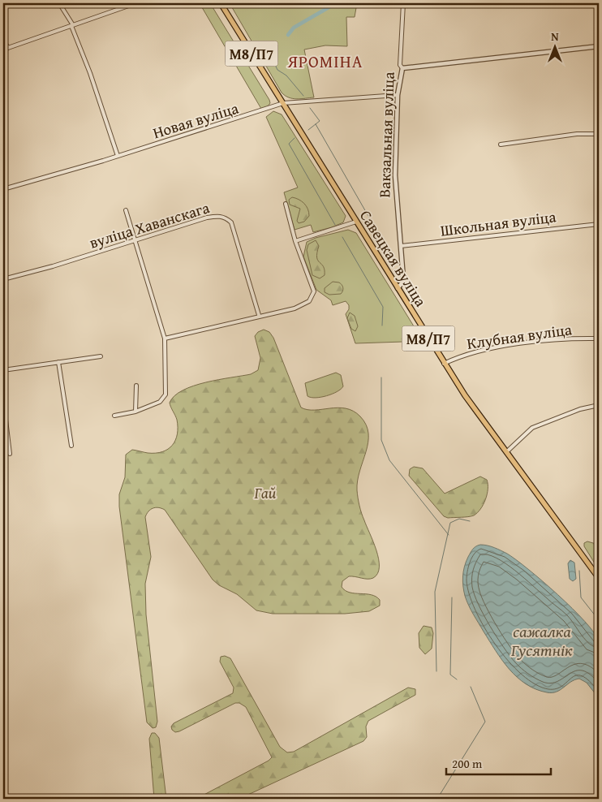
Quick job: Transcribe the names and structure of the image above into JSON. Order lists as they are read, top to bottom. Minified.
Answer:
{"streets":{"main road":["М8/П7","Савецкая вуліца"],"street":["Новая вуліца","Вакзальная вуліца","Школьная вуліца","вуліца Хаванскага","Клубная вуліца"]},"crossings":[["Новая вуліца","Вакзальная вуліца"],["Новая вуліца","Савецкая вуліца"],["Вакзальная вуліца","Школьная вуліца"],["Вакзальная вуліца","Савецкая вуліца"],["Савецкая вуліца","Клубная вуліца"]],"districts":["ЯРОМІНА"],"water":["сажалка Гусятнік"],"parks":["Гай"],"scale_bar":"200 m","north":"top"}
